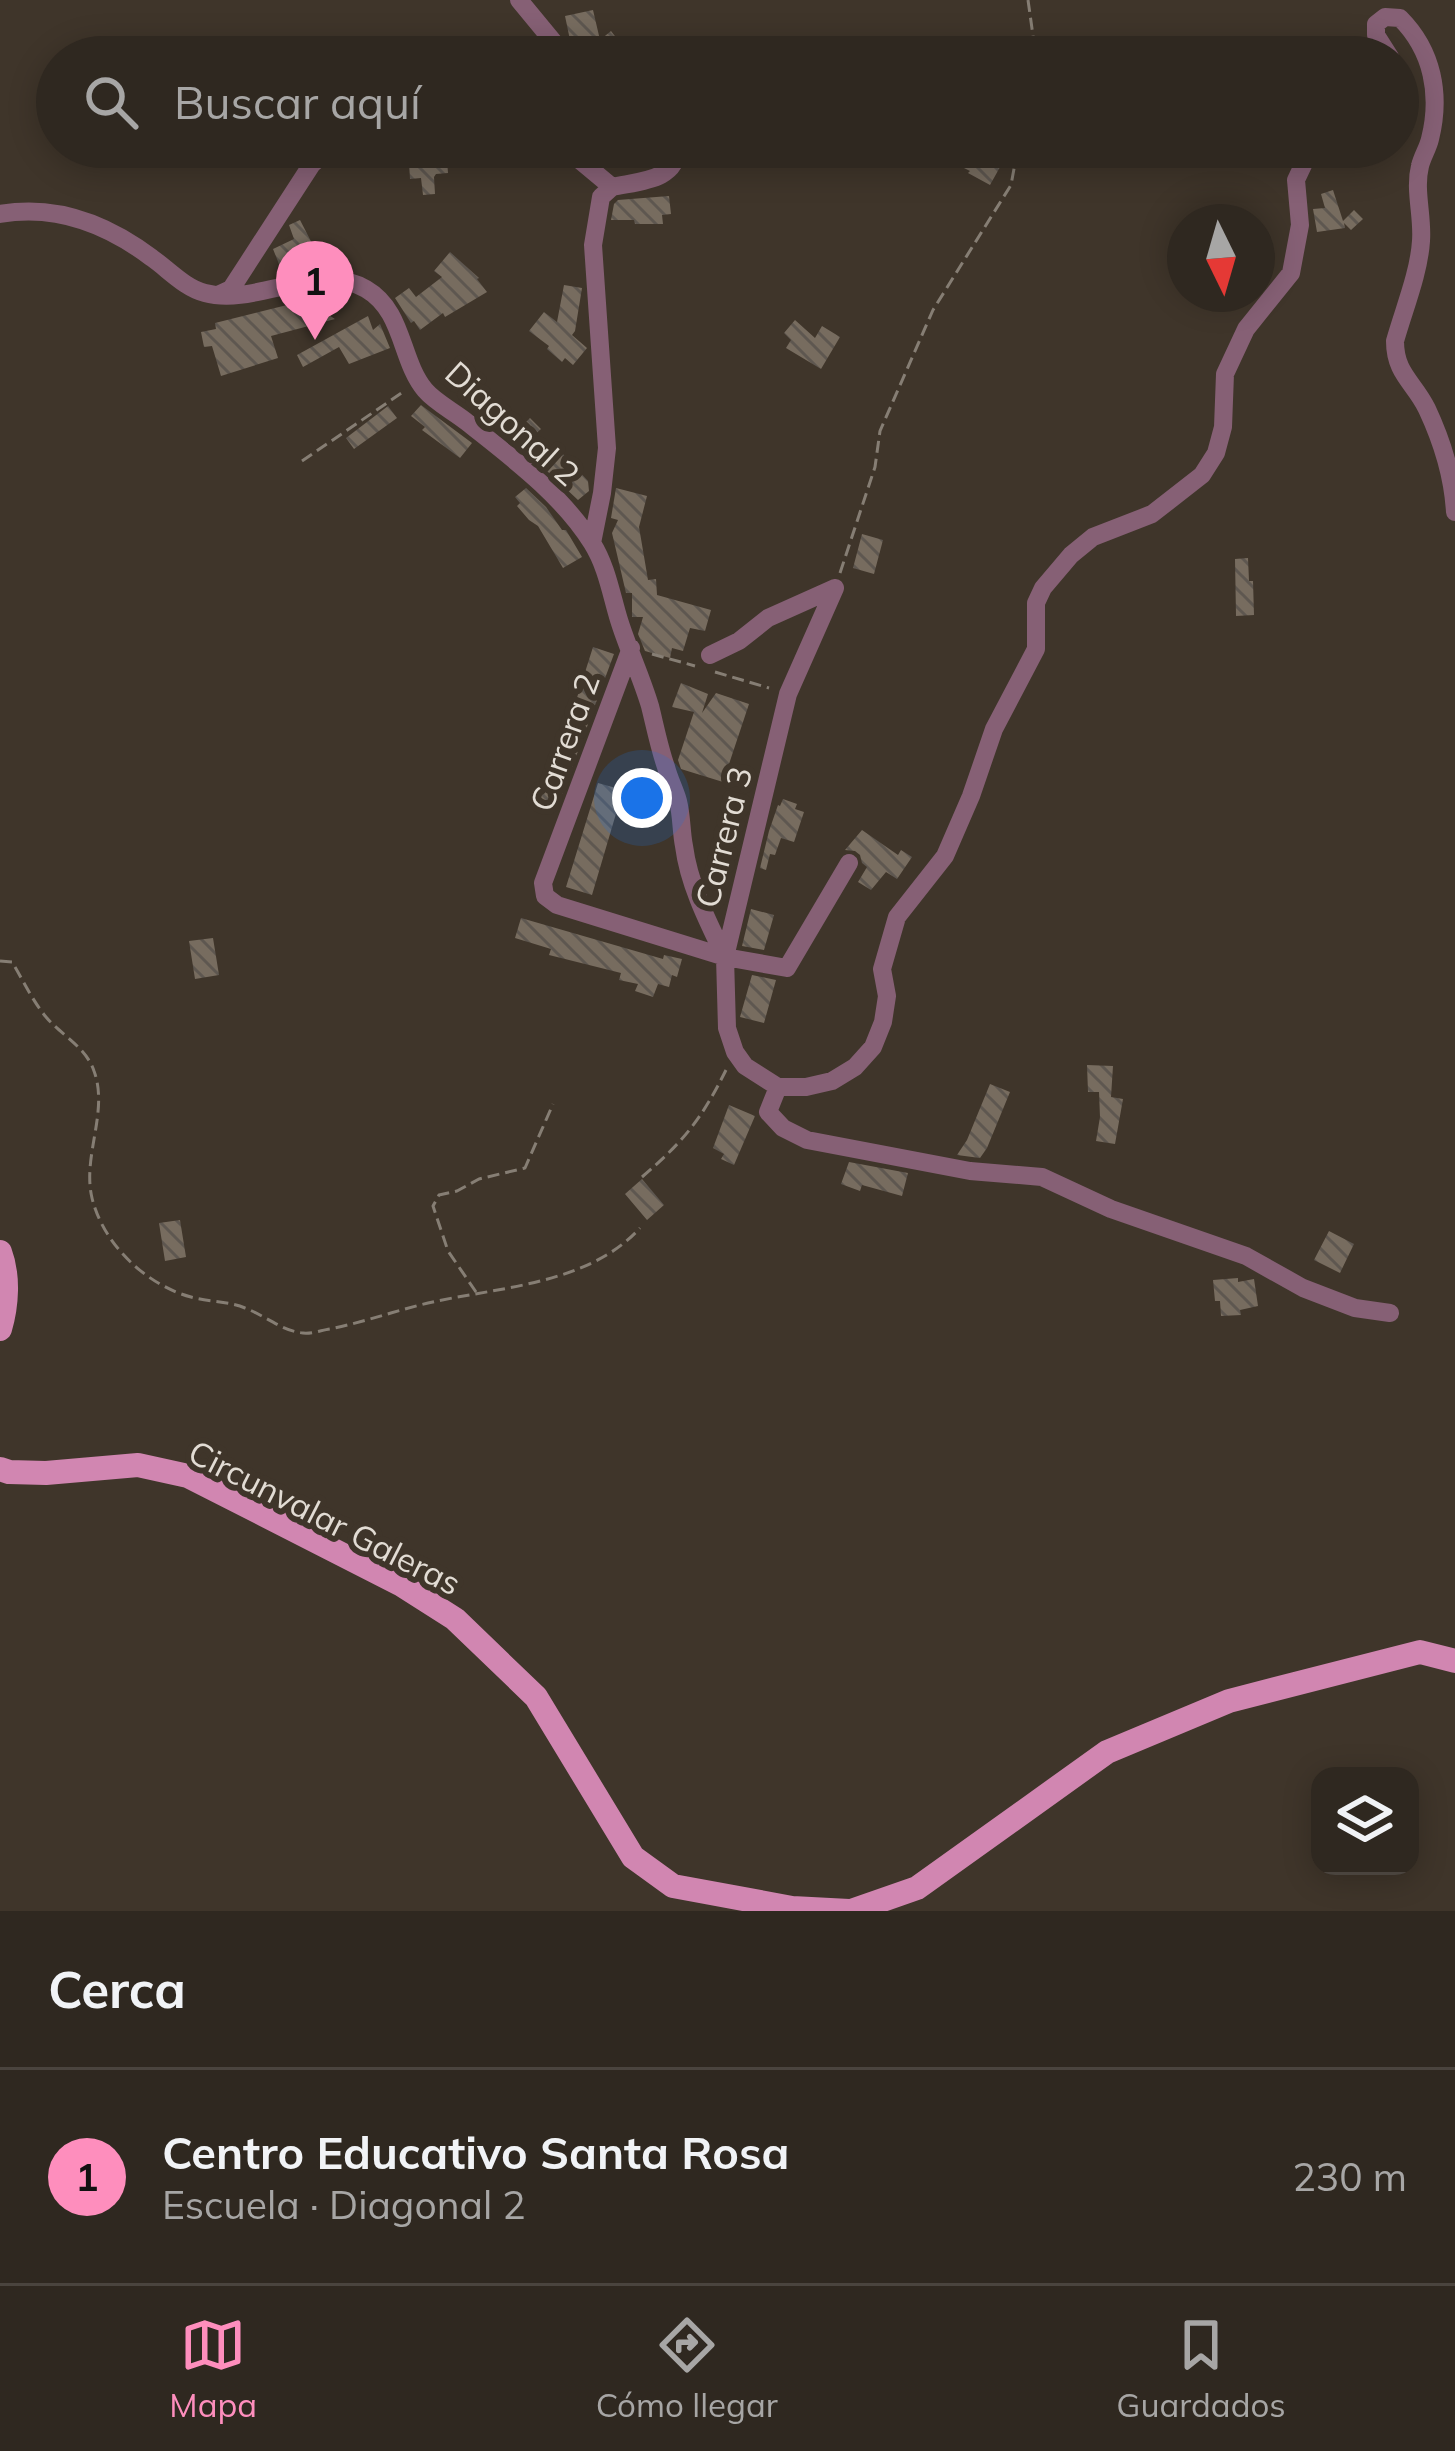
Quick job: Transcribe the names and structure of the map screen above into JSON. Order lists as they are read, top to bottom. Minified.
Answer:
{"streets":{"main road":["Circunvalar Galeras"],"street":["Diagonal 2","Carrera 2","Carrera 3"]},"crossings":[["Diagonal 2","Carrera 2"],["Carrera 2","Carrera 3"]],"north":"bottom","page":{"search":"Buscar aquí","pins":"1","heading":"Cerca","list":[{"mark":"1","name":"Centro Educativo Santa Rosa","note":"Escuela · Diagonal 2","value":"230 m"}],"nav":["Mapa","Cómo llegar","Guardados"]}}
